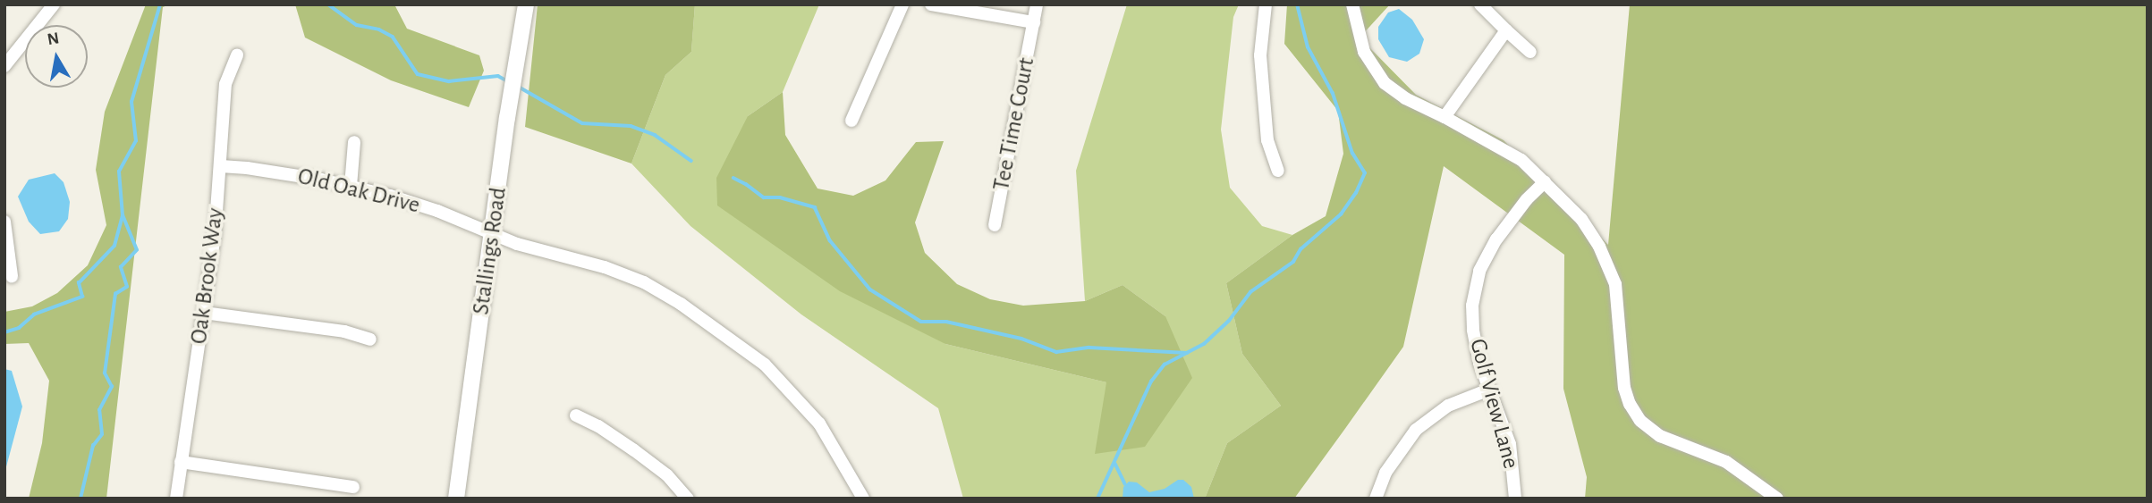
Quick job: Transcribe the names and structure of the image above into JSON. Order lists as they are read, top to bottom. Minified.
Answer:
{"streets":{"street":["Tee Time Court","Old Oak Drive","Stallings Road","Oak Brook Way","Golf View Lane"]},"crossings":[["Old Oak Drive","Stallings Road"],["Old Oak Drive","Oak Brook Way"]],"north":"top"}
